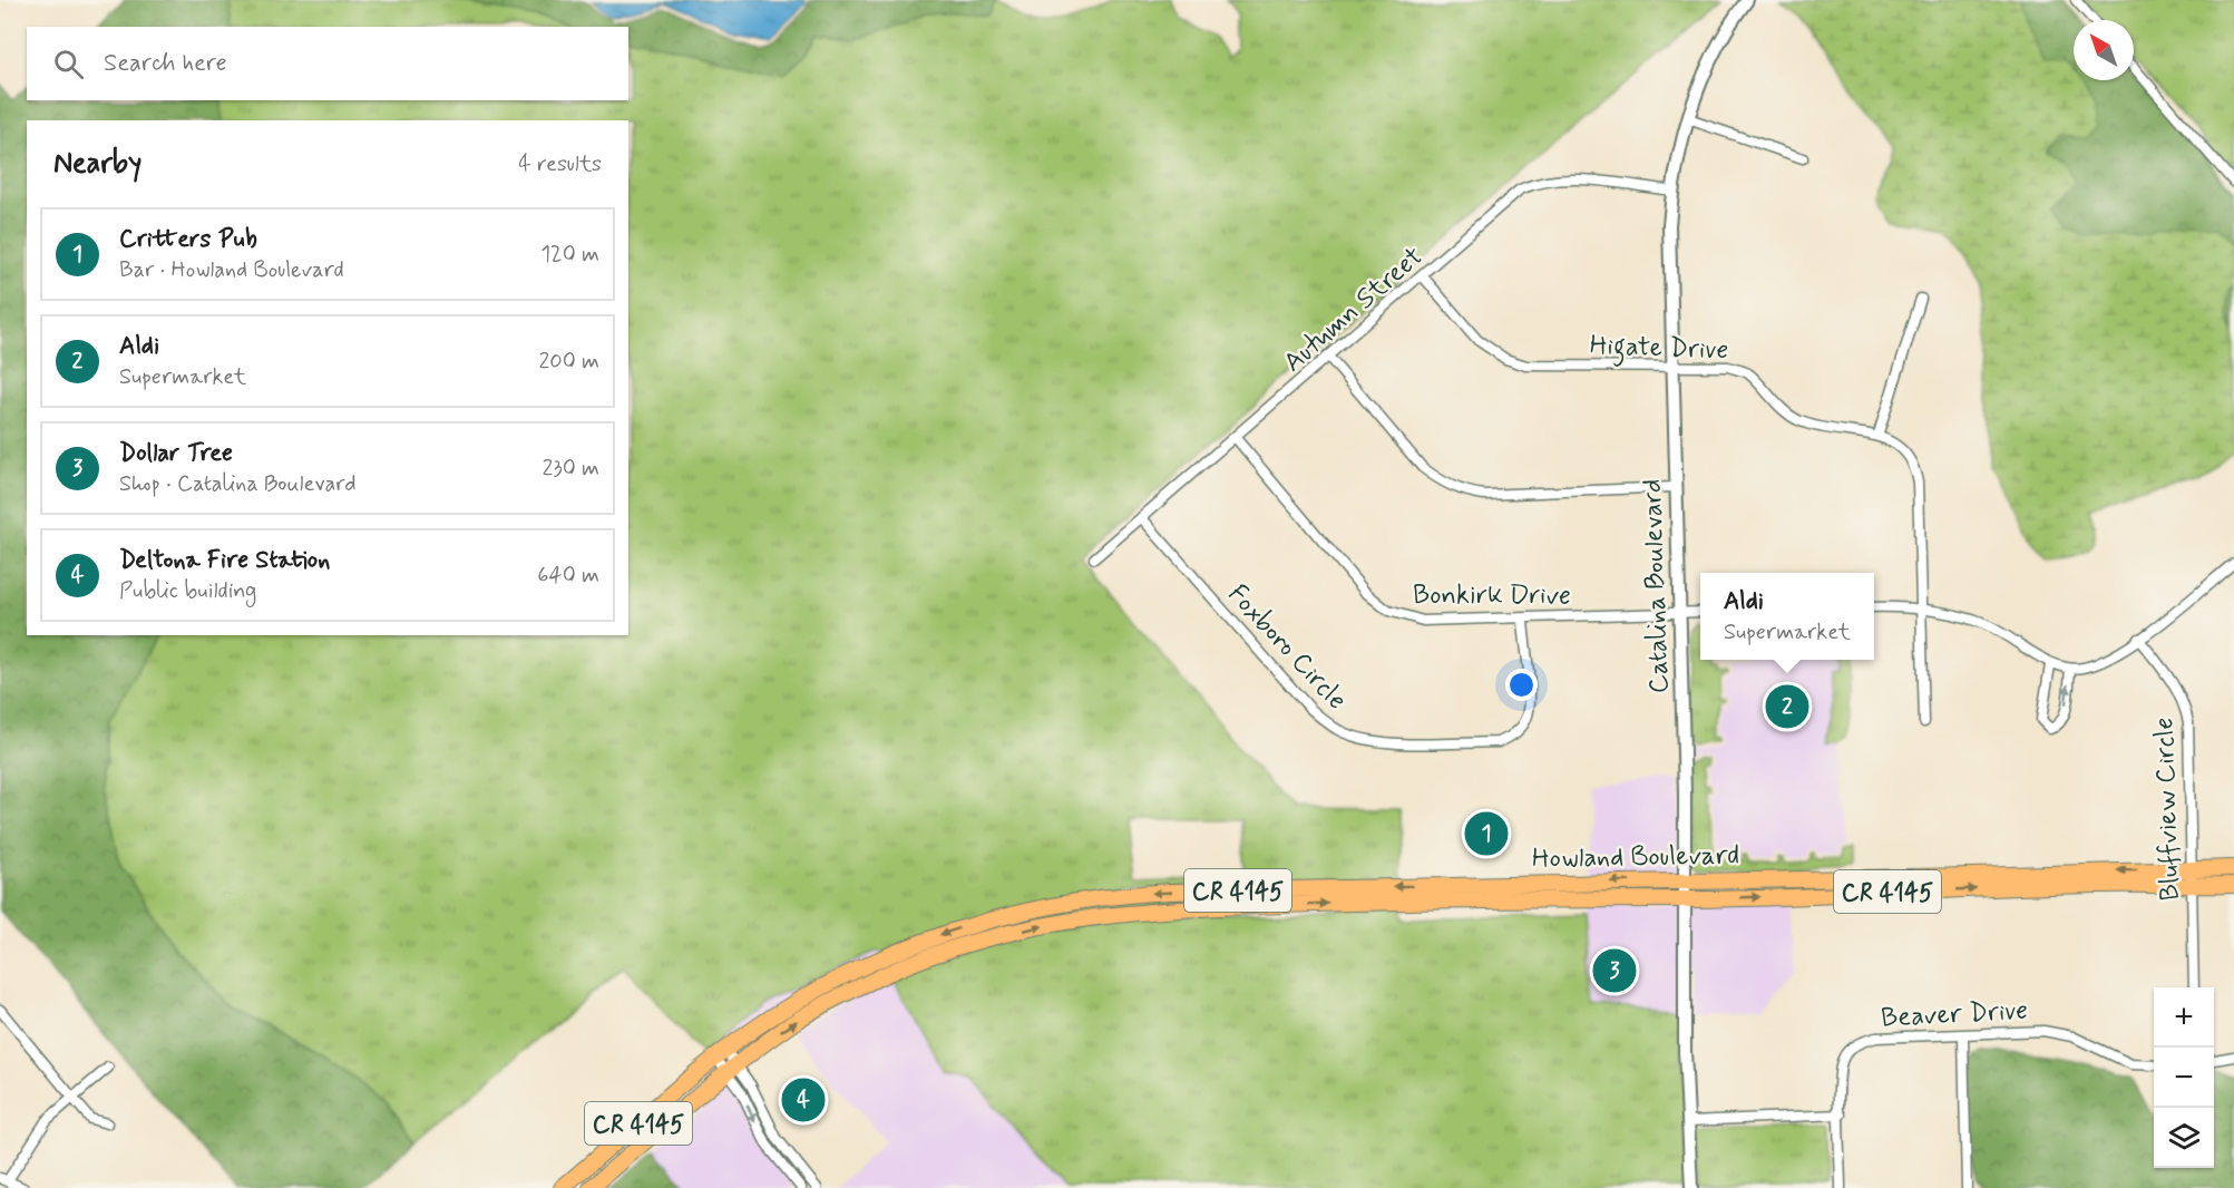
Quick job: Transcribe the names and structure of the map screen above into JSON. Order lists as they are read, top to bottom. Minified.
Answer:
{"streets":{"main road":["Howland Boulevard","CR 4145"],"street":["Autumn Street","Higate Drive","Catalina Boulevard","Bonkirk Drive","Foxboro Circle","Bluffview Circle","Beaver Drive"]},"crossings":[["Autumn Street","Higate Drive"],["Autumn Street","Catalina Boulevard"],["Autumn Street","Bonkirk Drive"],["Autumn Street","Foxboro Circle"],["Higate Drive","Catalina Boulevard"],["Catalina Boulevard","Bonkirk Drive"],["Catalina Boulevard","Howland Boulevard"],["Bonkirk Drive","Foxboro Circle"],["Bluffview Circle","Howland Boulevard"]],"north":"top left","page":{"search":"Search here","heading":["Nearby","4 results"],"list":[{"mark":"1","name":"Critters Pub","note":"Bar · Howland Boulevard","value":"120 m"},{"mark":"2","name":"Aldi","note":"Supermarket","value":"200 m"},{"mark":"3","name":"Dollar Tree","note":"Shop · Catalina Boulevard","value":"230 m"},{"mark":"4","name":"Deltona Fire Station","note":"Public building","value":"640 m"}],"popup":["Aldi","Supermarket"],"pins":["2","1","3","4"],"map_buttons":["+","−"]}}
